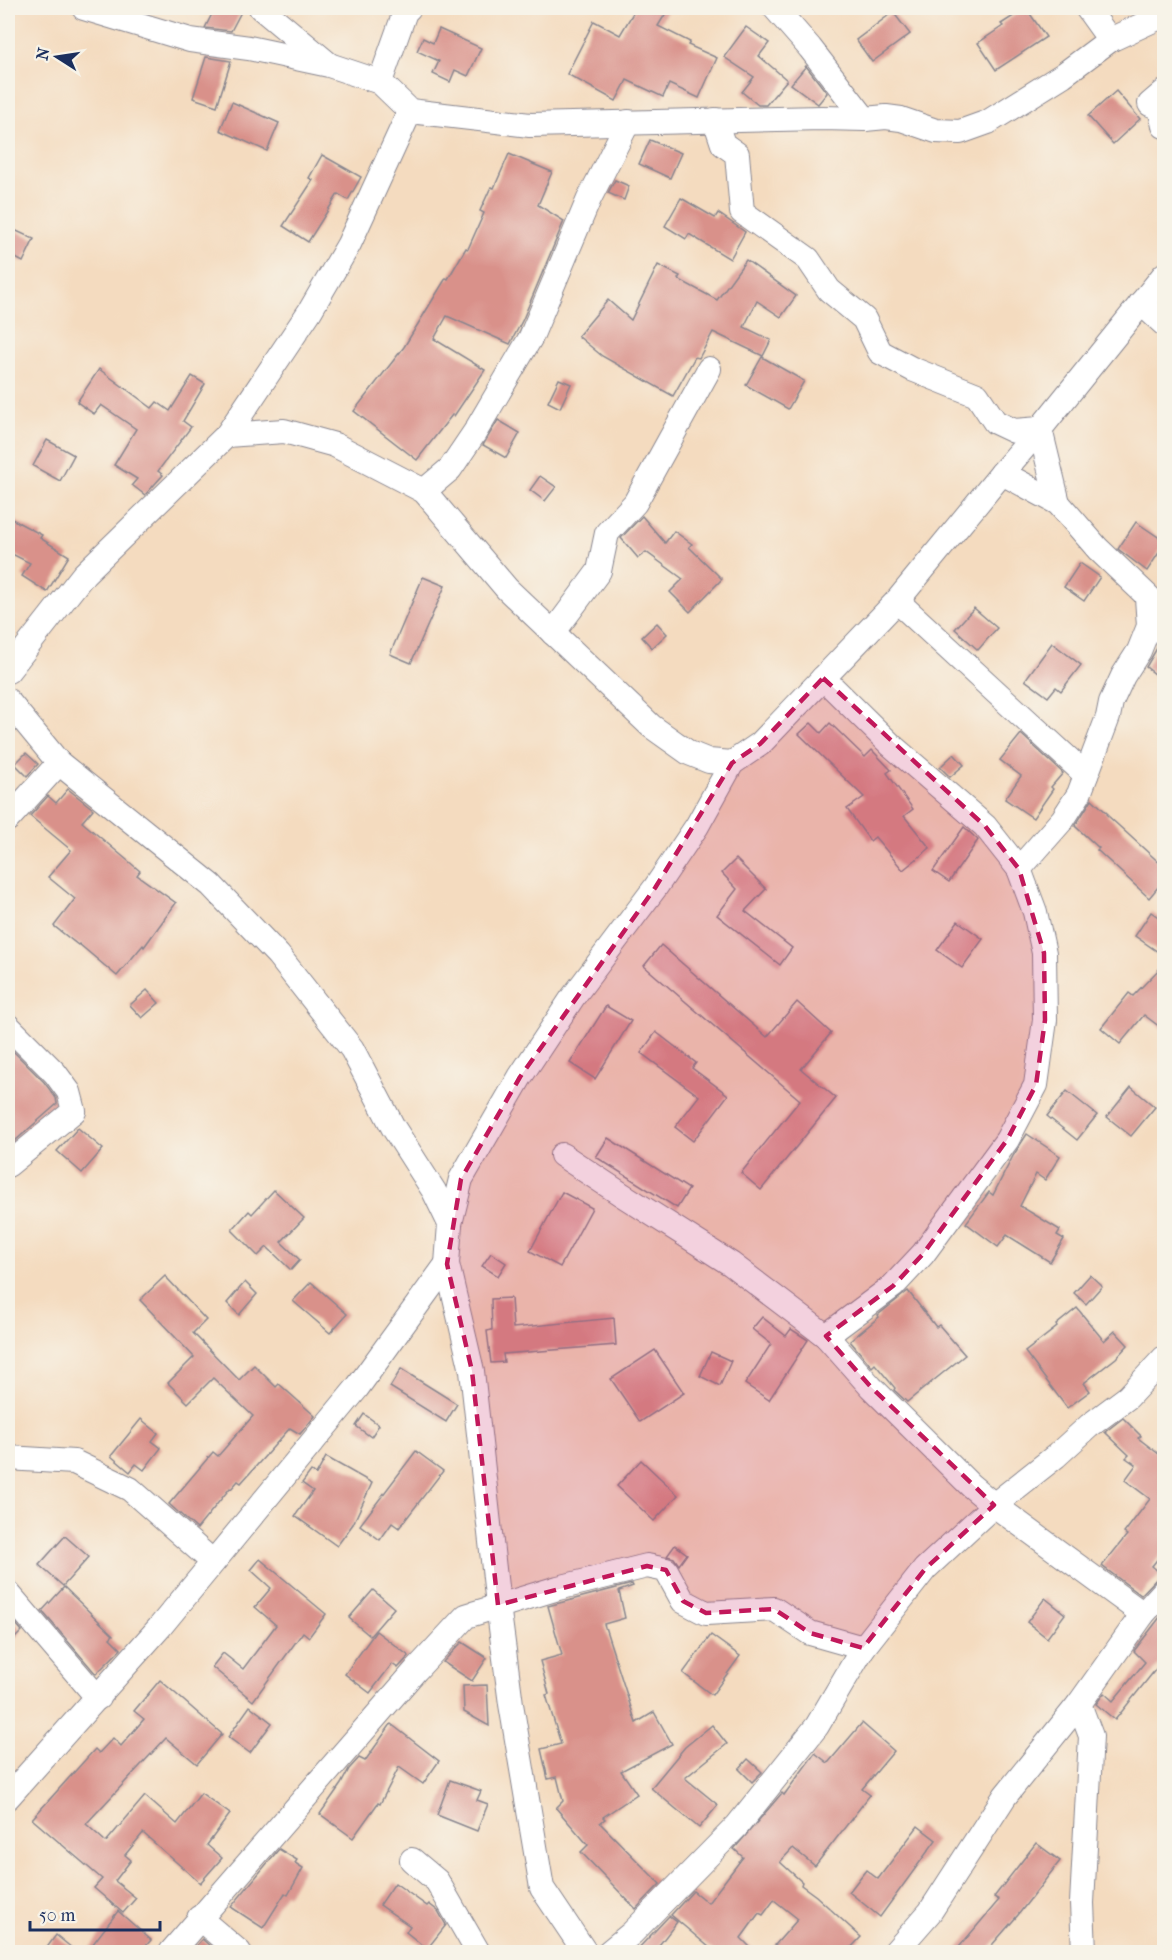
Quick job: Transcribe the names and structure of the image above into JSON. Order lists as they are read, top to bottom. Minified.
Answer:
{"scale_bar":"50 m","north":"left"}
